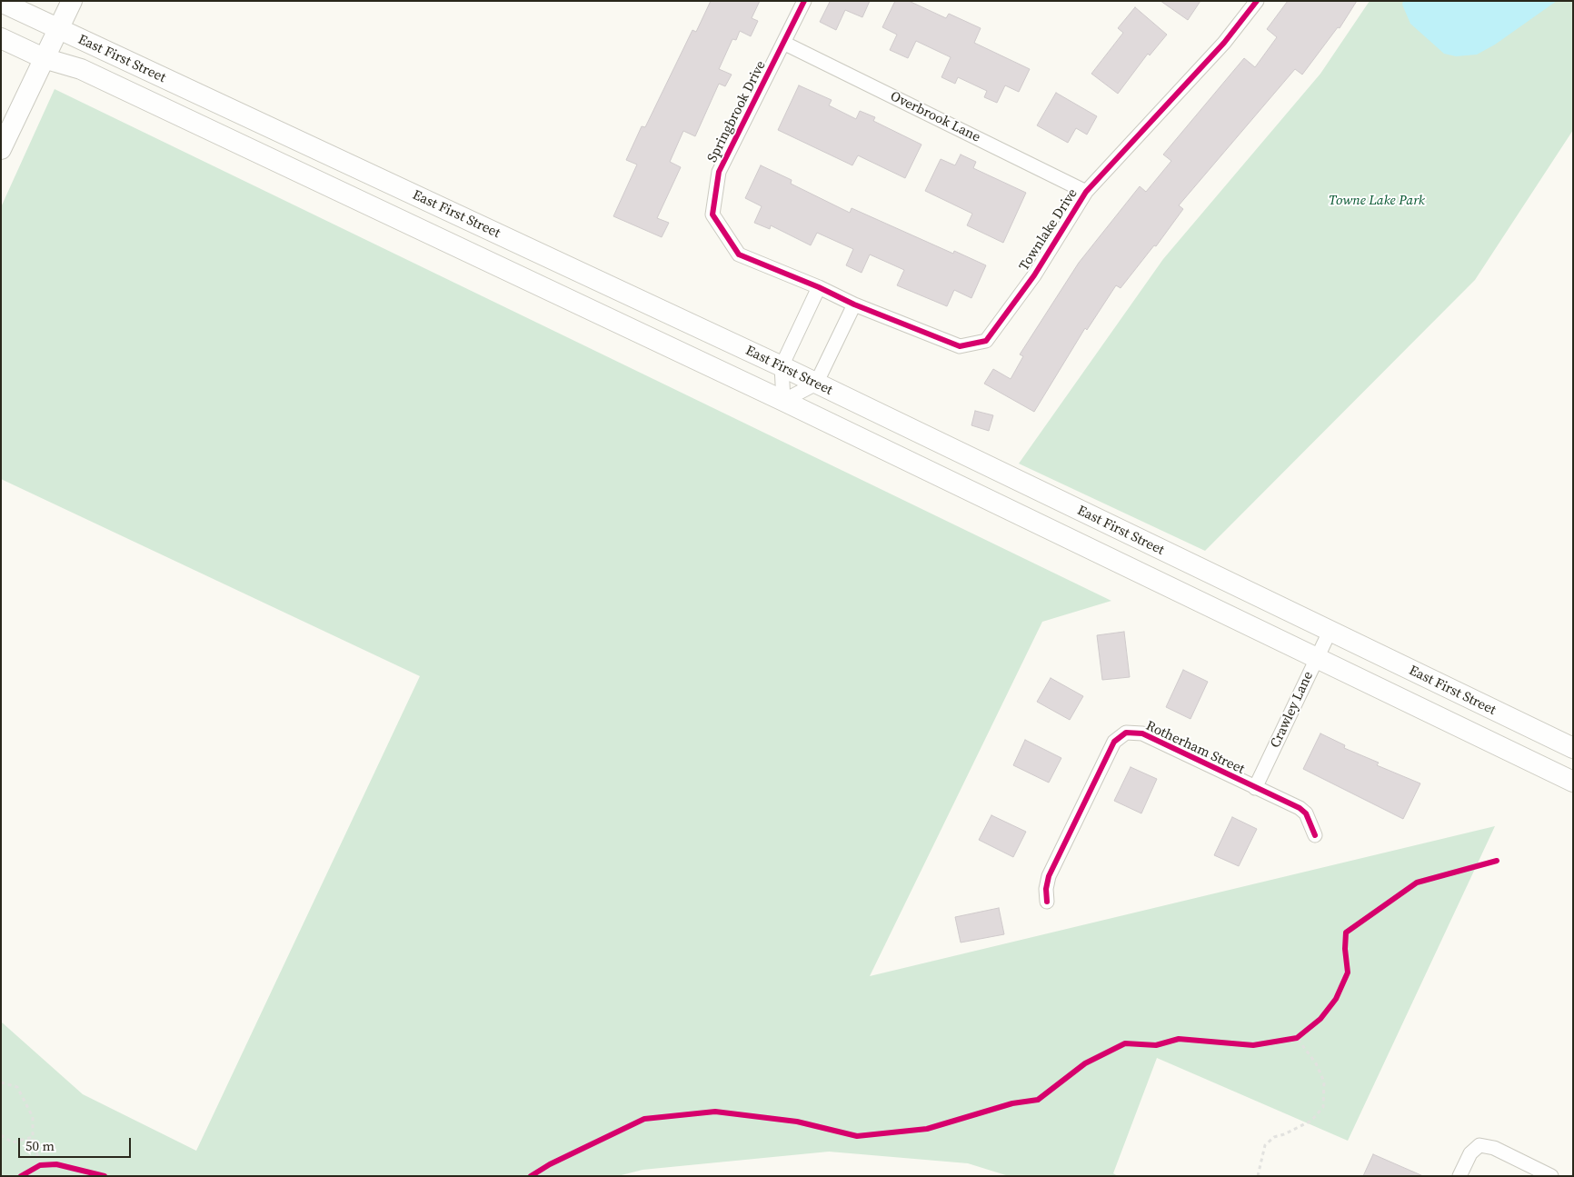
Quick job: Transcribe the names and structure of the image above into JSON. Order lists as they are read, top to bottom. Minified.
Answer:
{"streets":{"main road":["East First Street"],"street":["Springbrook Drive","Overbrook Lane","Townlake Drive","Crawley Lane","Rotherham Street"]},"crossings":[["East First Street","Crawley Lane"],["Springbrook Drive","Overbrook Lane"],["Springbrook Drive","Townlake Drive"],["Overbrook Lane","Townlake Drive"],["Crawley Lane","Rotherham Street"]],"parks":["Towne Lake Park"],"scale_bar":"50 m"}
